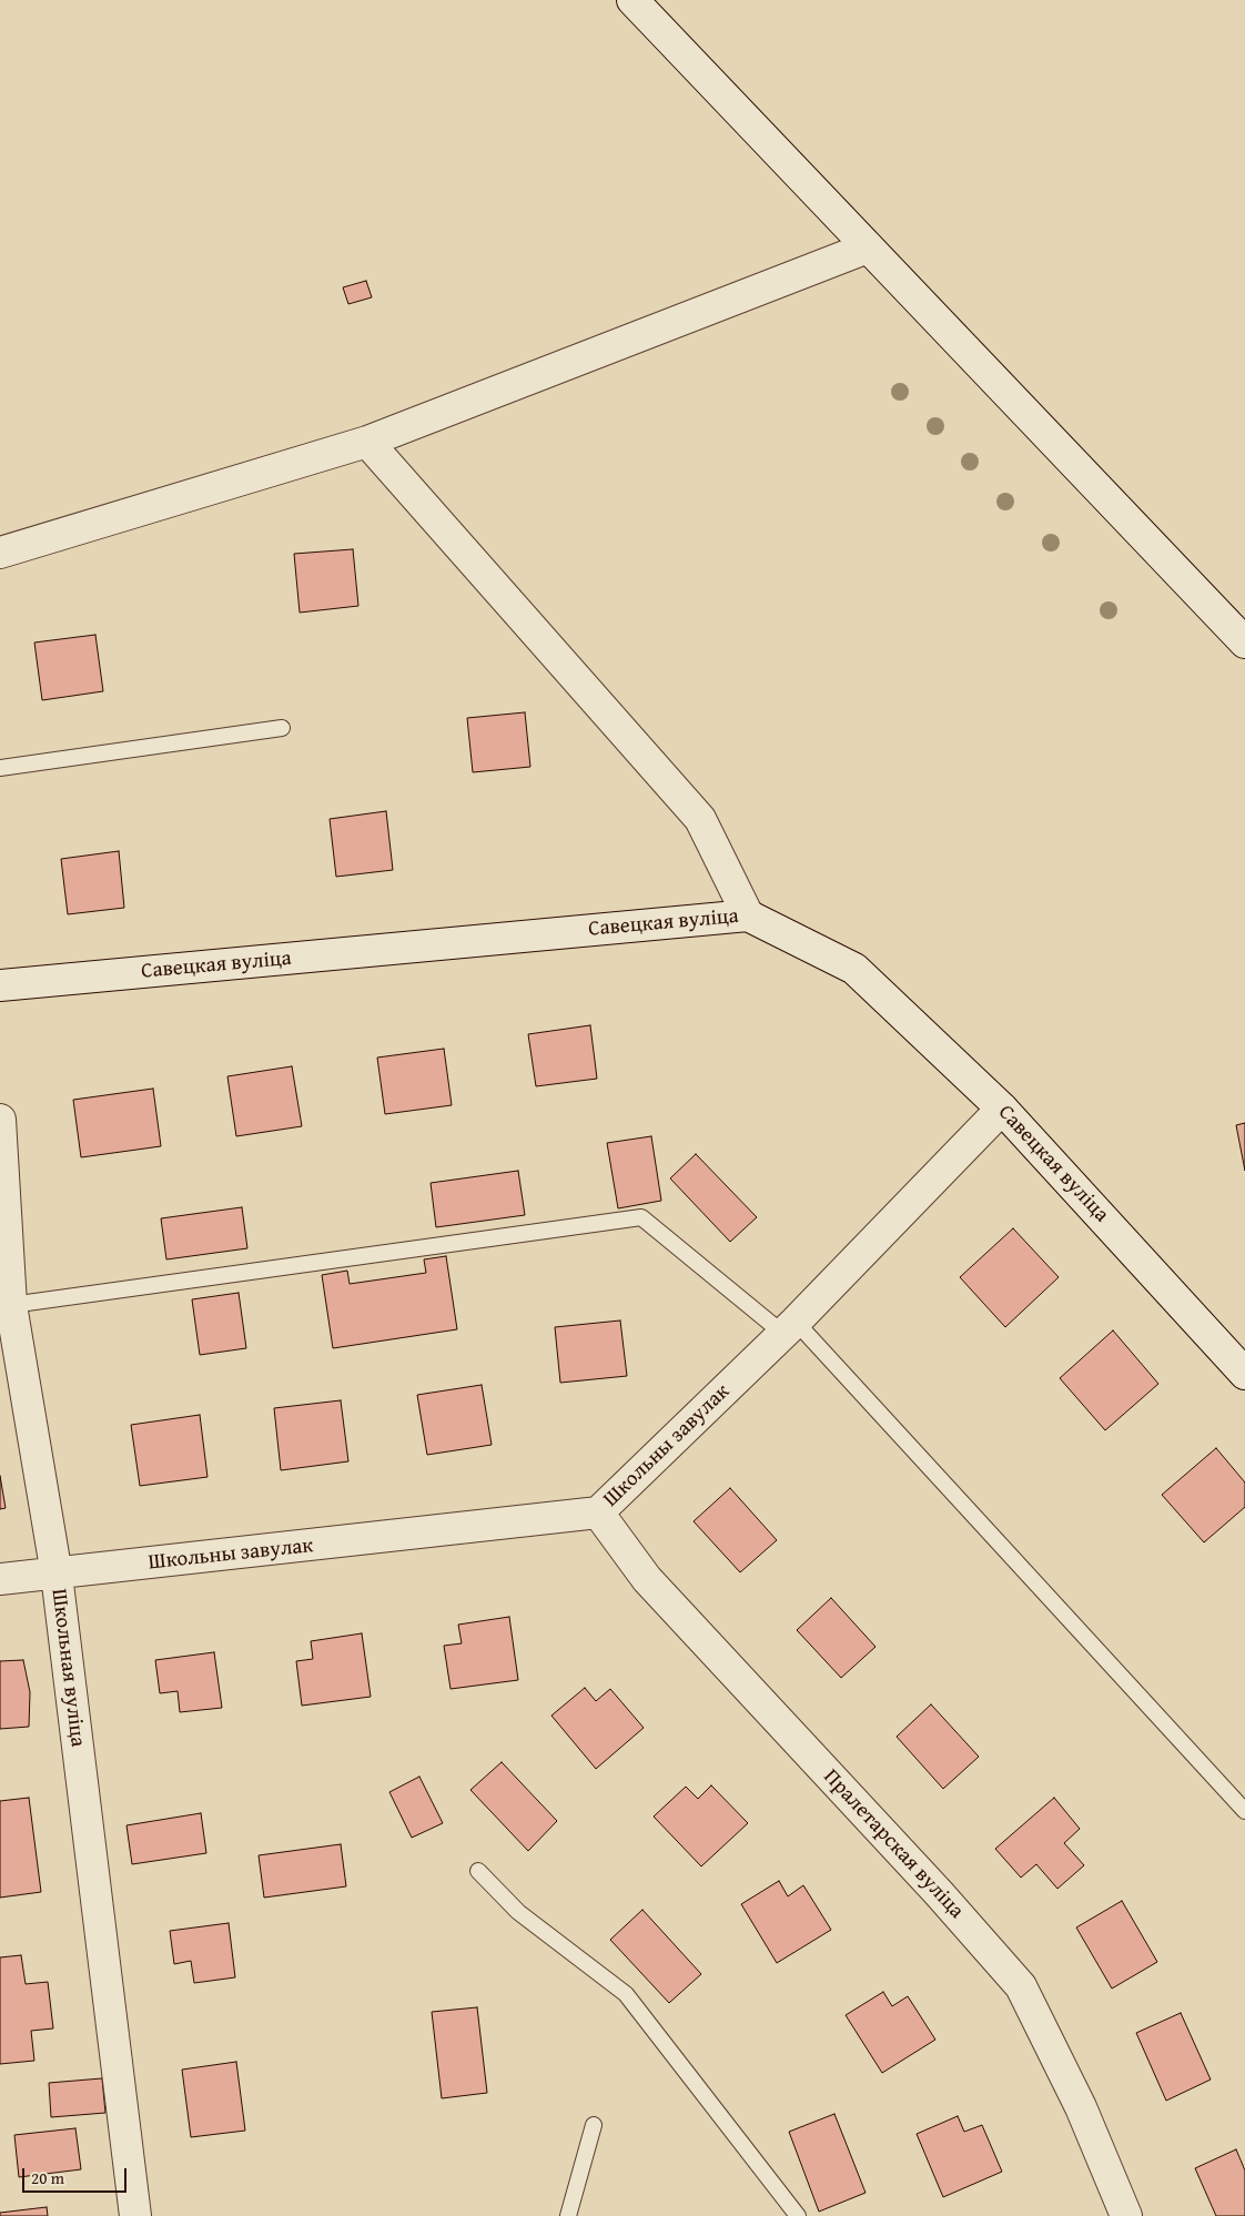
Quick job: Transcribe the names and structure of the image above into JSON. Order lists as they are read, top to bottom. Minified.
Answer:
{"streets":{"street":["Савецкая вуліца","Школьны завулак","Школьная вуліца","Пралетарская вуліца"]},"crossings":[["Савецкая вуліца","Школьны завулак"],["Школьны завулак","Школьная вуліца"],["Школьны завулак","Пралетарская вуліца"]],"scale_bar":"20 m"}
